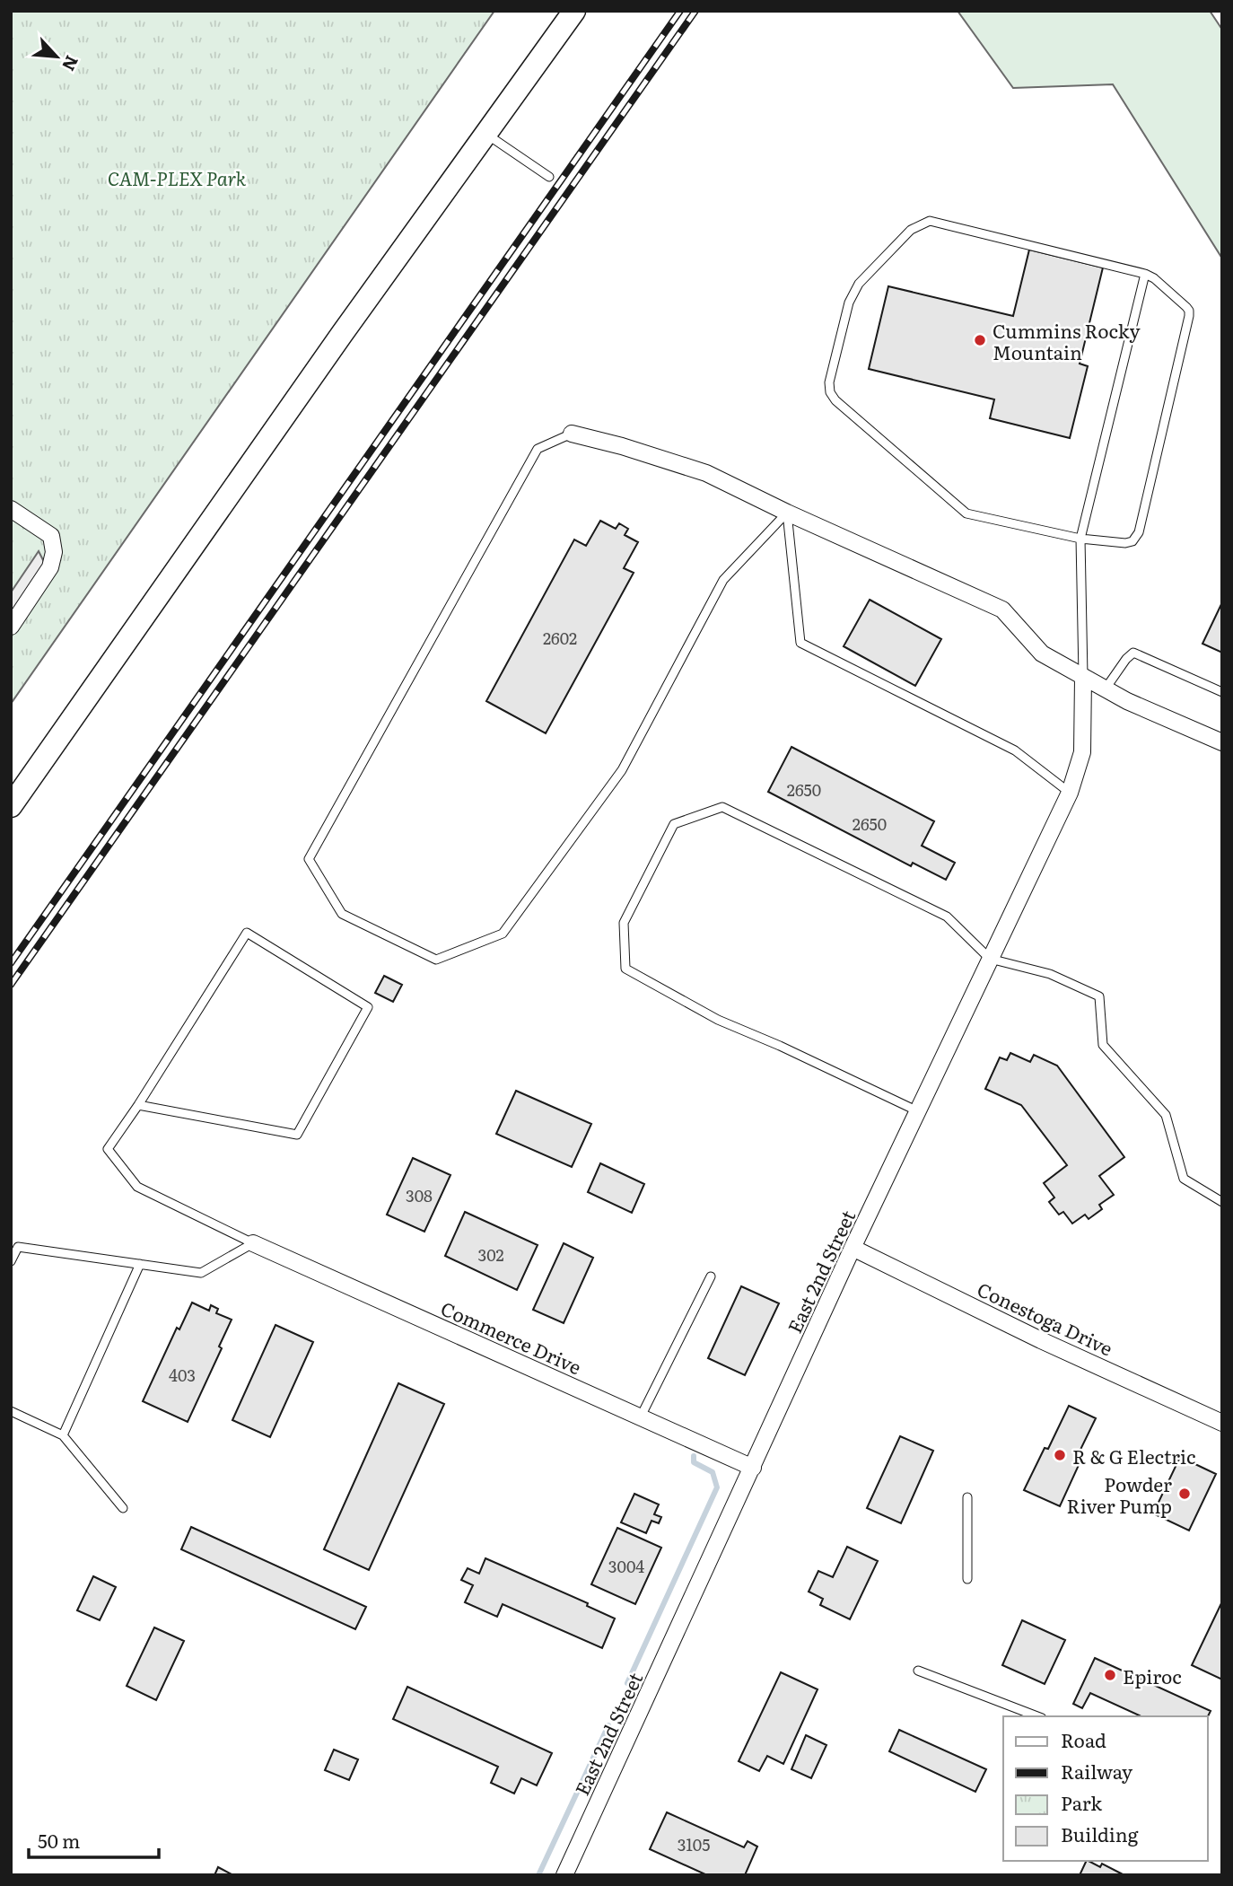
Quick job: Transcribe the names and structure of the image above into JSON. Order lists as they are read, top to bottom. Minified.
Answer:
{"streets":{"street":["East 2nd Street","Conestoga Drive","Commerce Drive"]},"crossings":[["East 2nd Street","Conestoga Drive"],["East 2nd Street","Commerce Drive"]],"parks":["CAM-PLEX Park"],"places":["Cummins Rocky Mountain","R & G Electric","Powder River Pump","Epiroc"],"house_numbers":["2602","2650","2650","308","302","403","3004","3105"],"legend":["Road","Railway","Park","Building"],"scale_bar":"50 m","north":"bottom right"}
